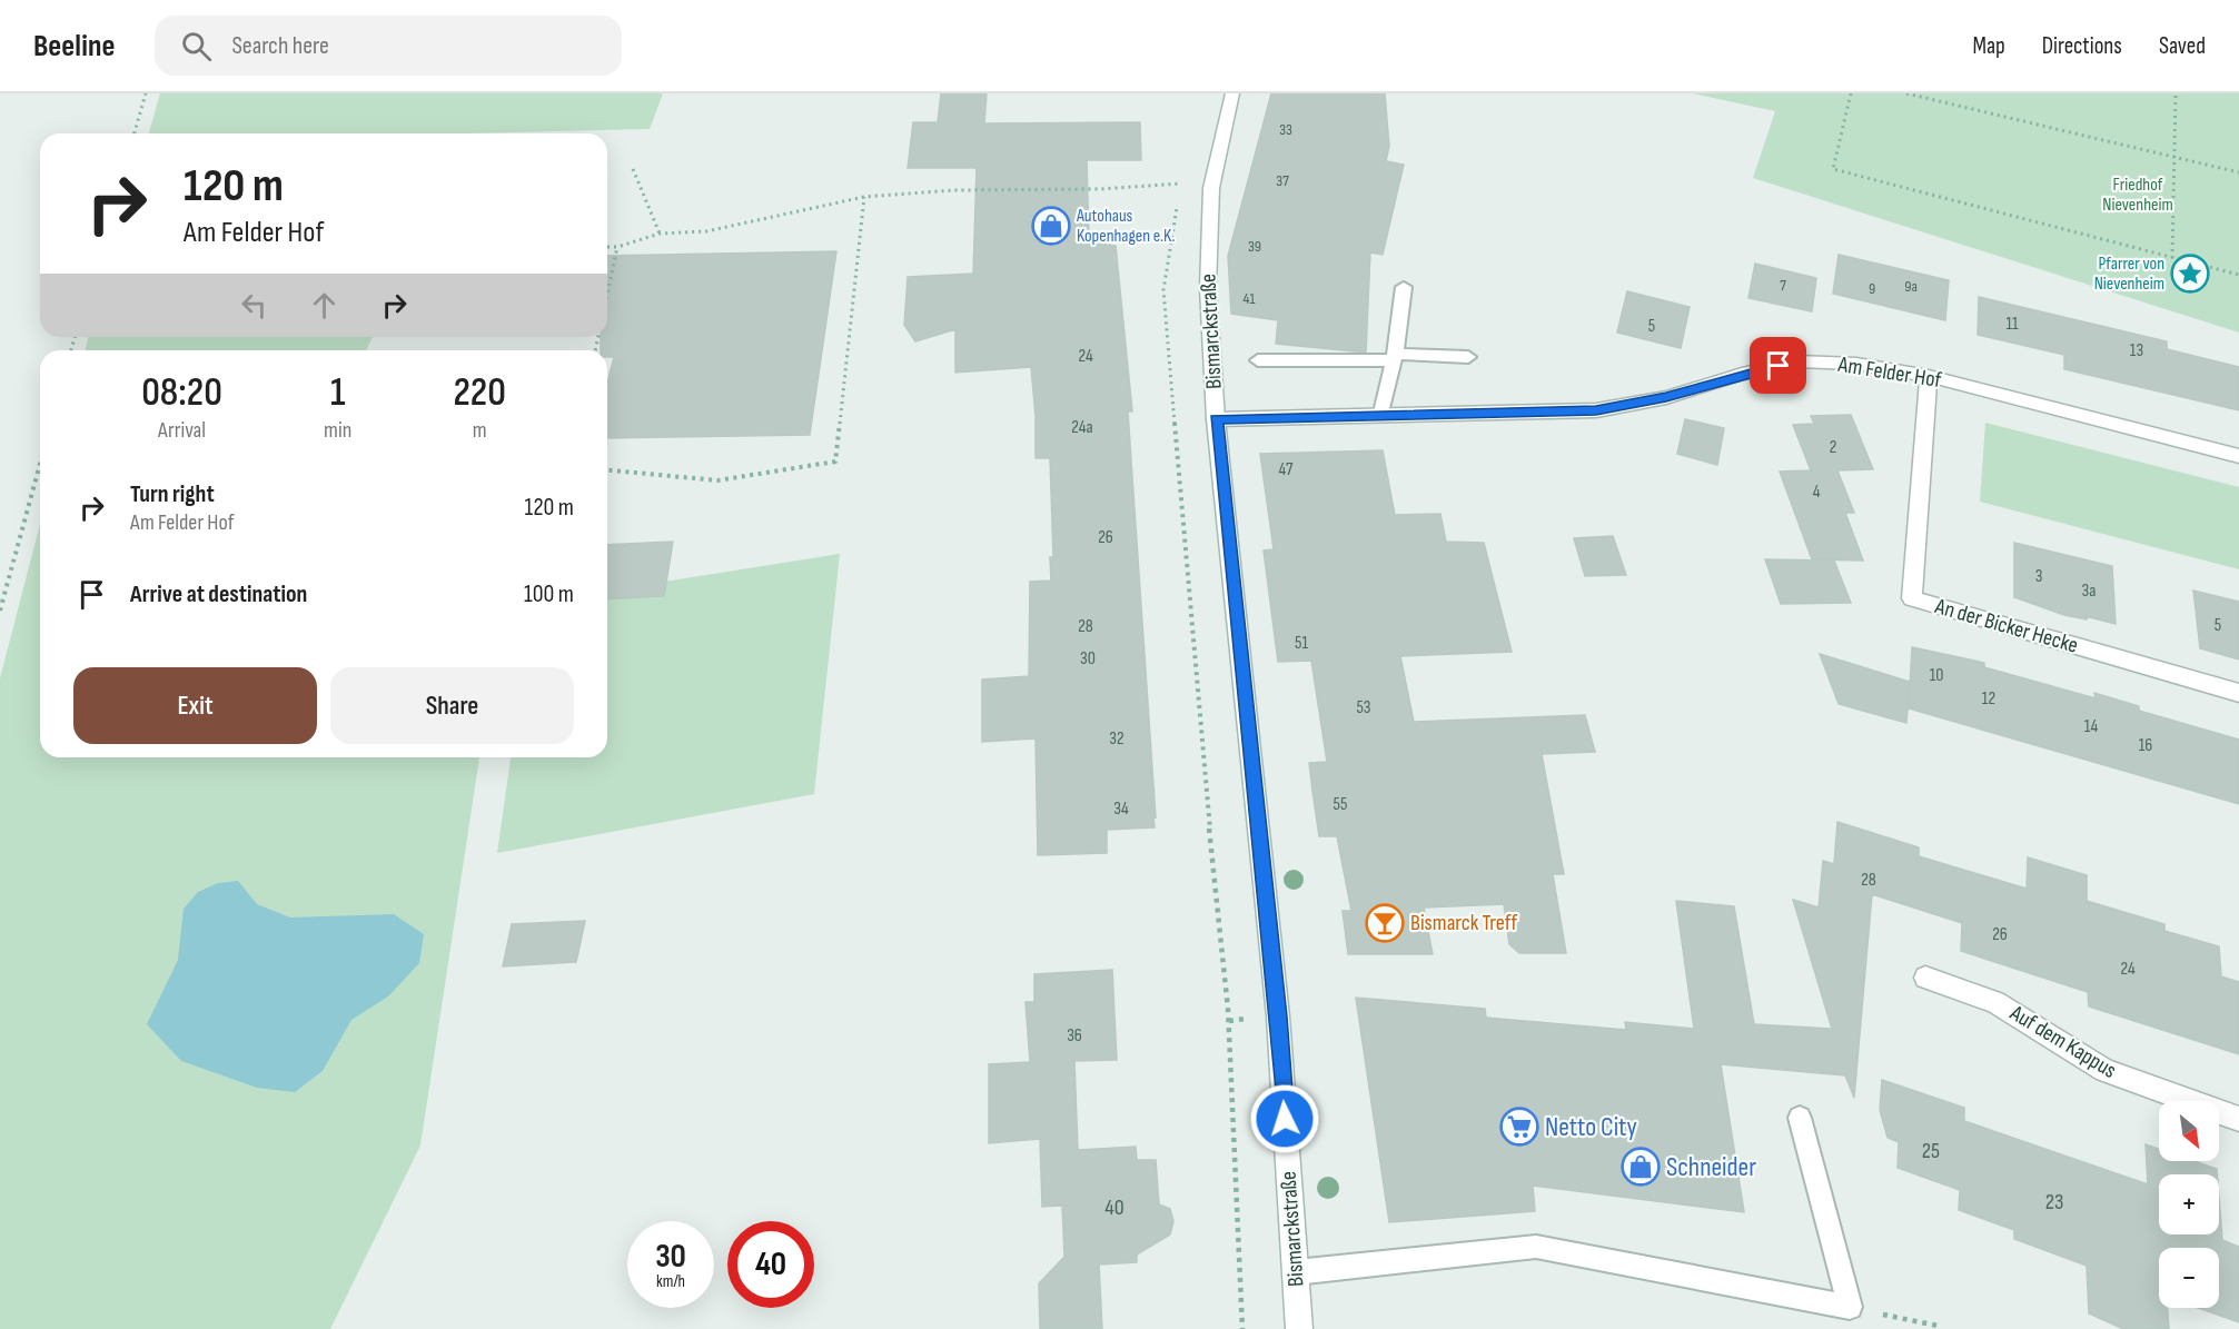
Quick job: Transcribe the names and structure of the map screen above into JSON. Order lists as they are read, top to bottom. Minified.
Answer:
{"streets":{"street":["Bismarckstraße","Am Felder Hof","An der Bicker Hecke","Auf dem Kappus"]},"crossings":[["Bismarckstraße","Am Felder Hof"],["Am Felder Hof","An der Bicker Hecke"]],"parks":["Friedhof Nievenheim"],"places":{"shop":["Autohaus Kopenhagen e.K.","Schneider"],"place":["Pfarrer von Nievenheim"],"bar":["Bismarck Treff"],"supermarket":["Netto City"]},"house_numbers":["33","37","39","7","9a","9","41","11","5","13","24","24a","2","47","4","26","3","3a","5","28","51","30","10","12","53","14","32","16","55","34","28","26","24","36","25","23","40"],"north":"bottom right","page":{"header":"Beeline","search":"Search here","nav":["Map","Directions","Saved"],"turn":["120 m","Am Felder Hof"],"eta":["08:20","Arrival","1","min","220","m"],"list":[{"name":"Turn right","note":"Am Felder Hof","value":"120 m"},{"name":"Arrive at destination","value":"100 m"}],"buttons":["Exit","Share"],"map_buttons":["+","−"],"speed":"30 km/h","limit":"40"}}
